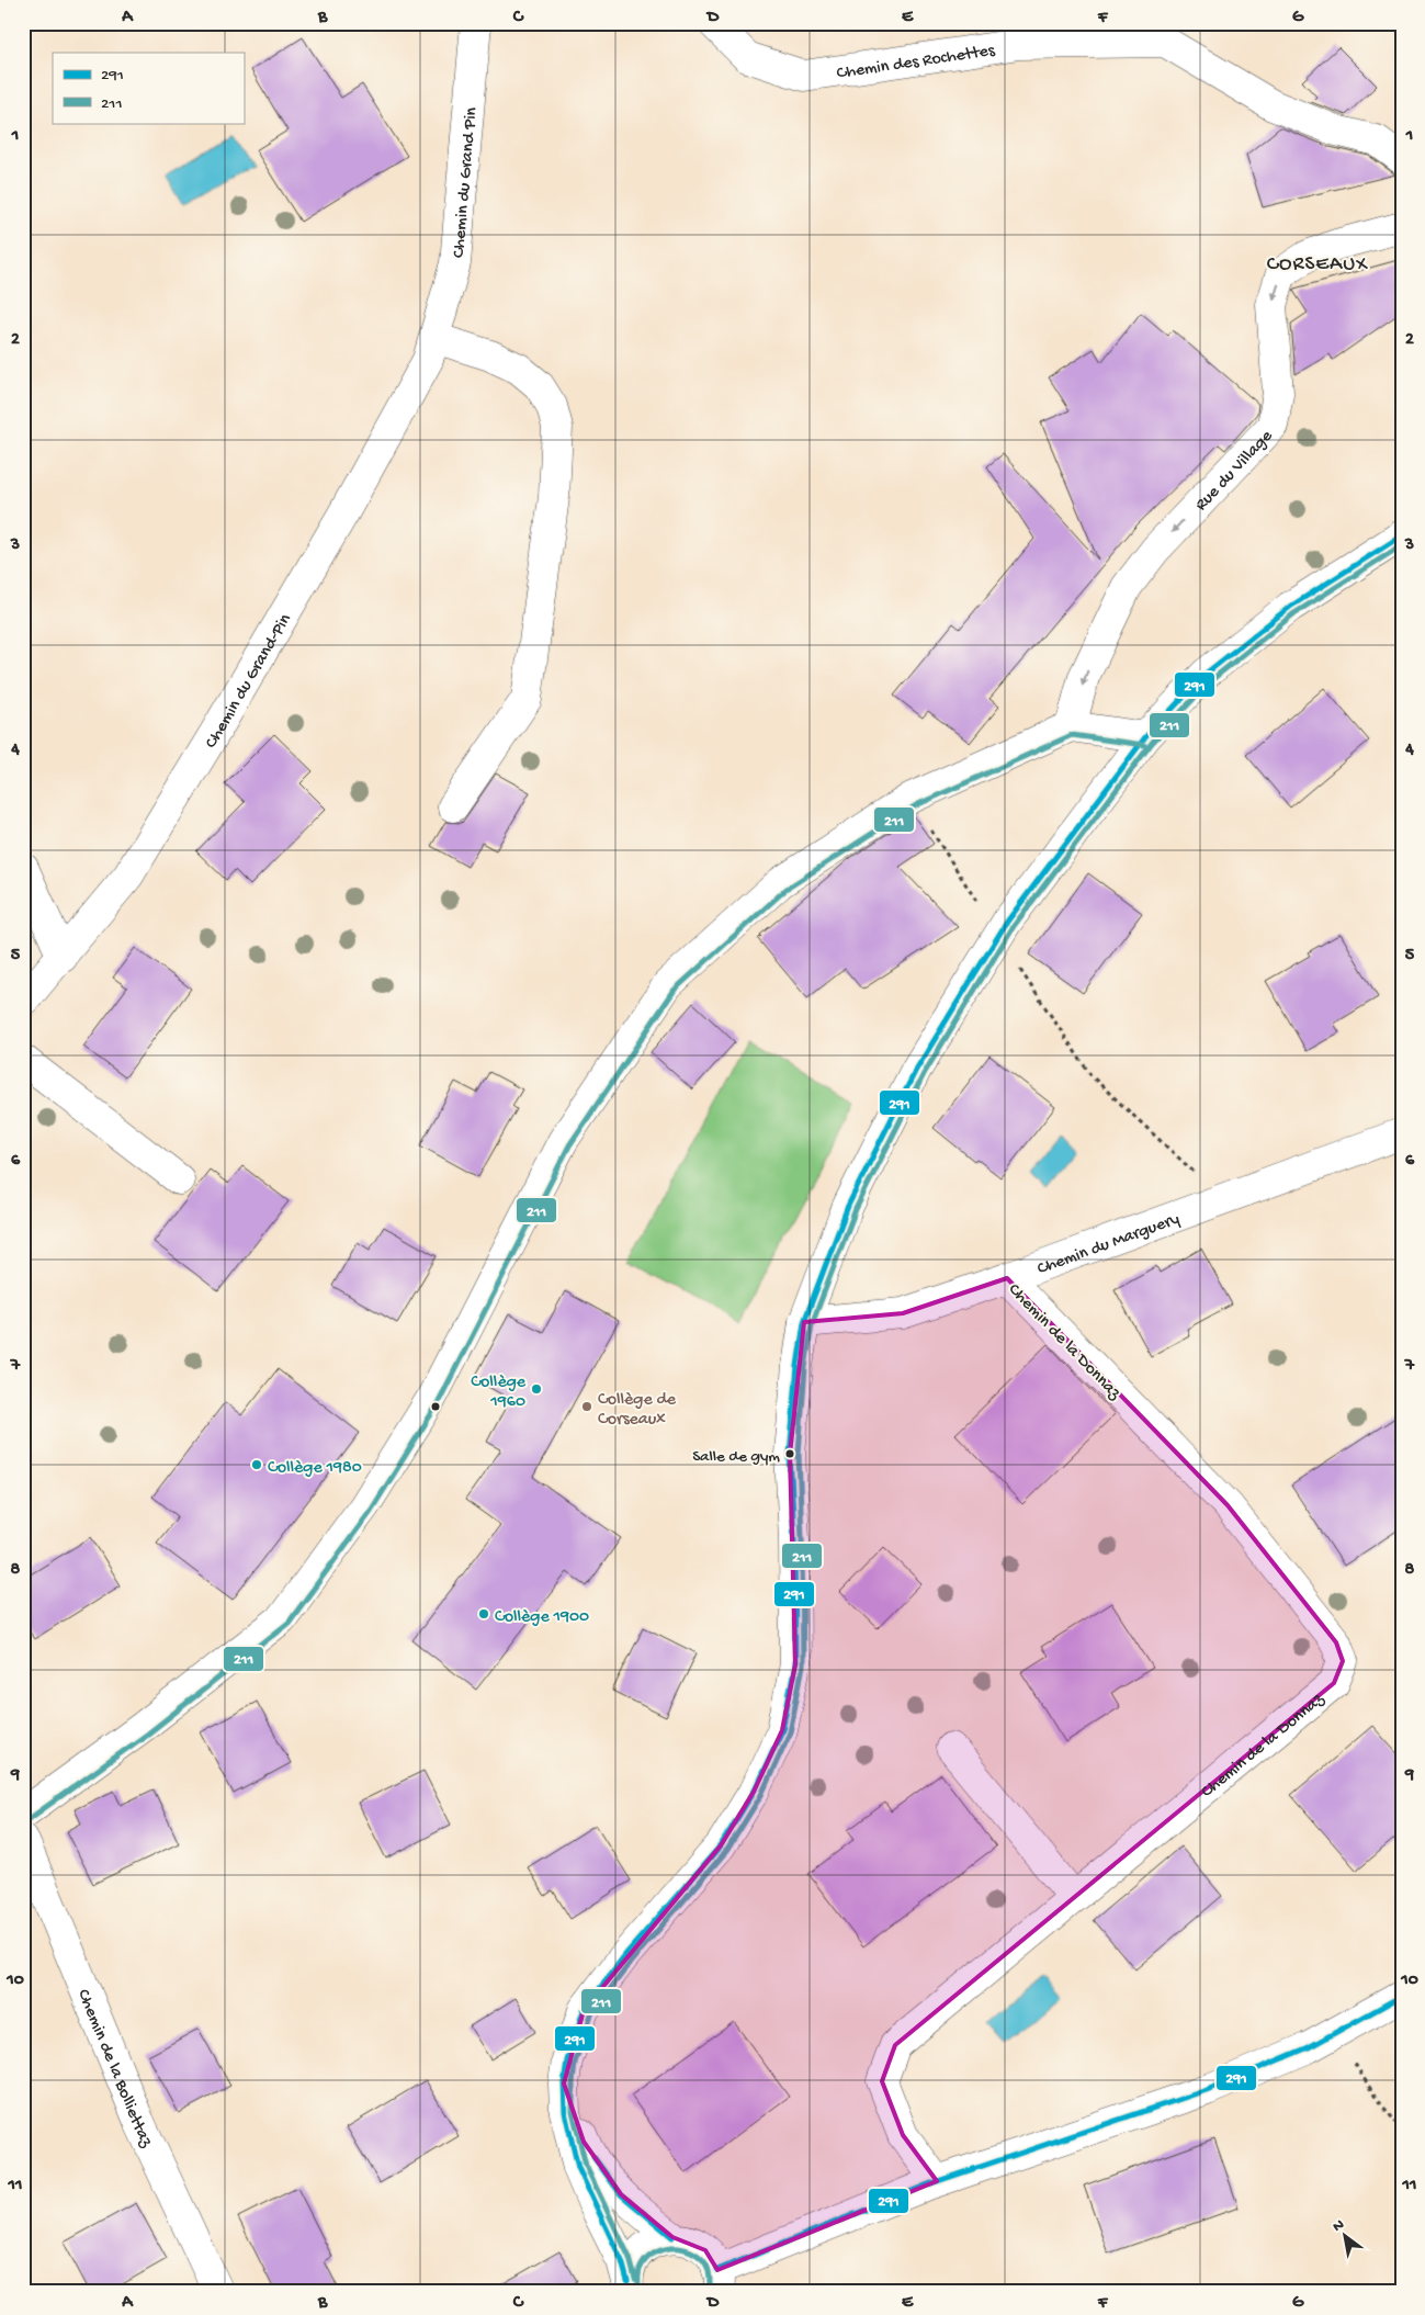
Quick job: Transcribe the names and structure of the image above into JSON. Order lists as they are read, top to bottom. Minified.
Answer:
{"streets":{"street":["Chemin des Rochettes","Chemin du Grand Pin","Rue du Village","Chemin du Grand-Pin","Chemin du Marguery","Chemin de la Donnaz","Chemin de la Bolliettaz"]},"crossings":[["Chemin du Grand Pin","Chemin du Grand-Pin"],["Chemin du Marguery","Chemin de la Donnaz"]],"districts":["CORSEAUX"],"places":["Collège 1960","Collège de Corseaux","Salle de gym","Collège 1980","Collège 1900"],"lines":["transit line 291","transit line 211"],"legend":["291","211"],"north":"top left","grid":{"columns":["A","B","C","D","E","F","G"],"rows":["1","2","3","4","5","6","7","8","9","10","11"]}}
